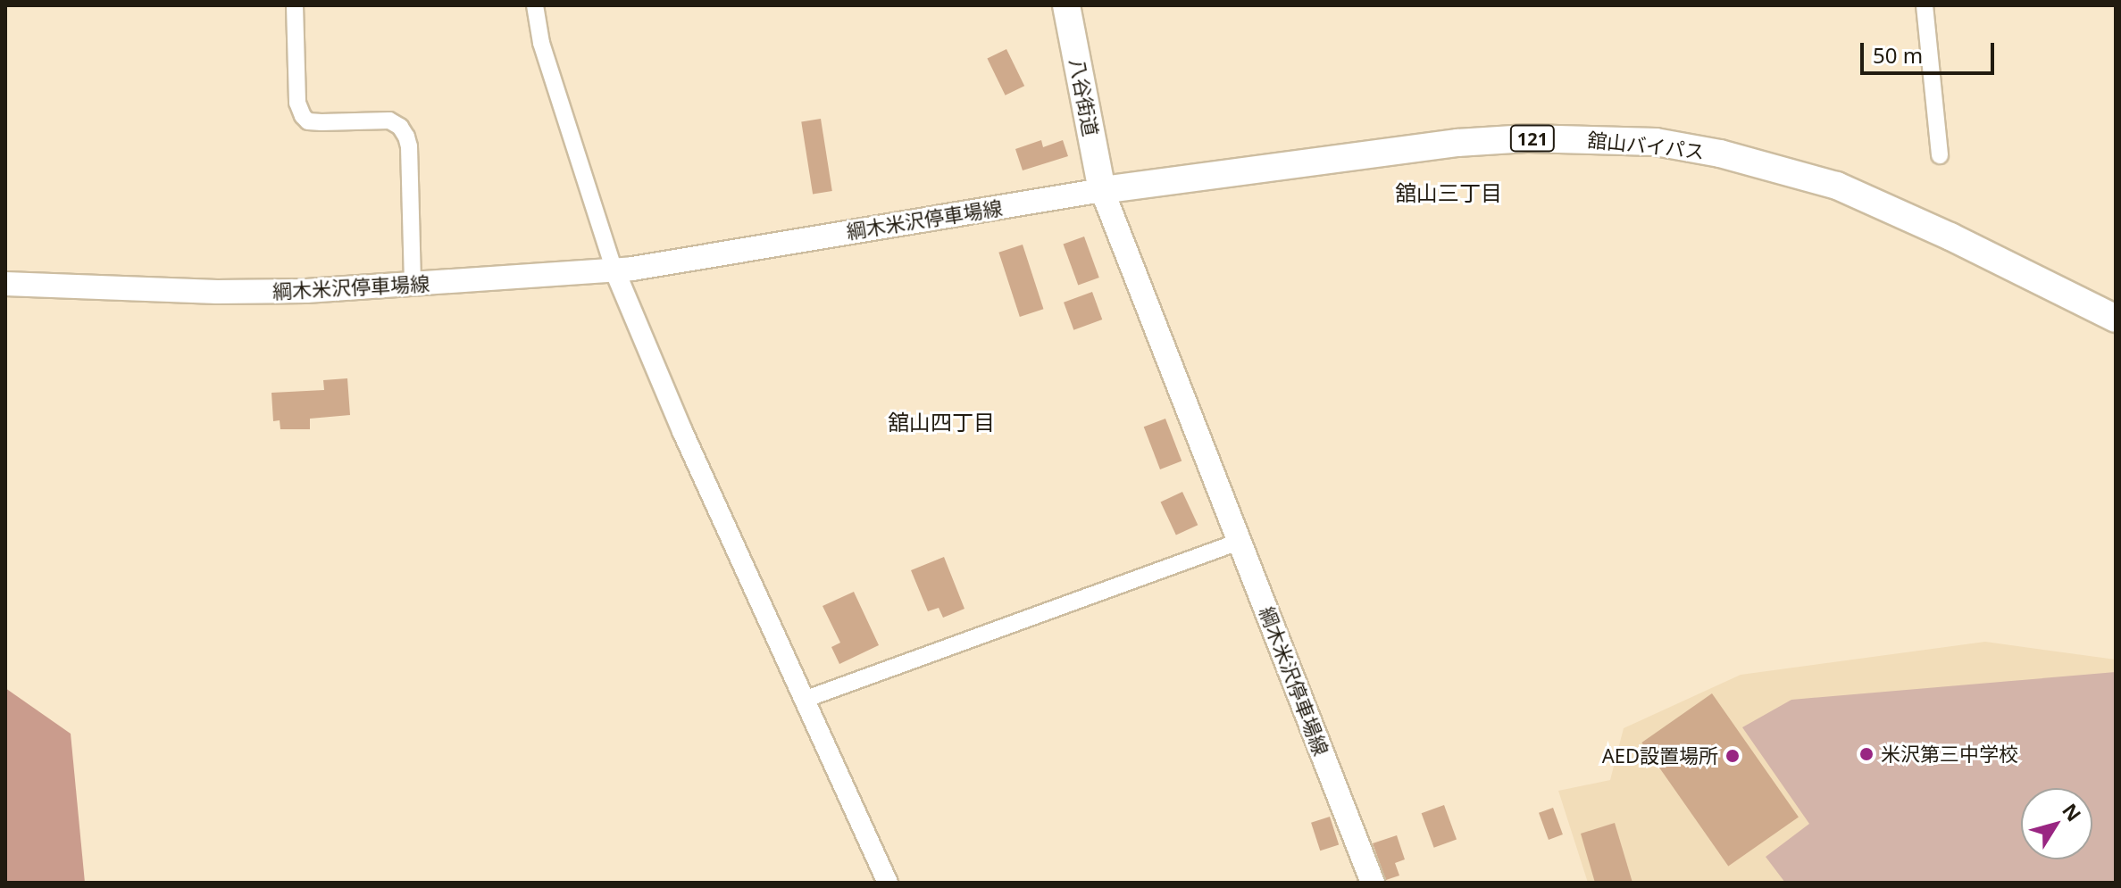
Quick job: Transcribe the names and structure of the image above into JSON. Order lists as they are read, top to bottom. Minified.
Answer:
{"streets":{"highway":["八谷街道","121","舘山バイパス"],"main road":["綱木米沢停車場線"]},"crossings":[["八谷街道","舘山バイパス"],["八谷街道","綱木米沢停車場線"],["舘山バイパス","綱木米沢停車場線"]],"districts":["舘山三丁目","舘山四丁目"],"places":["米沢第三中学校","AED設置場所"],"scale_bar":"50 m","north":"top right"}
